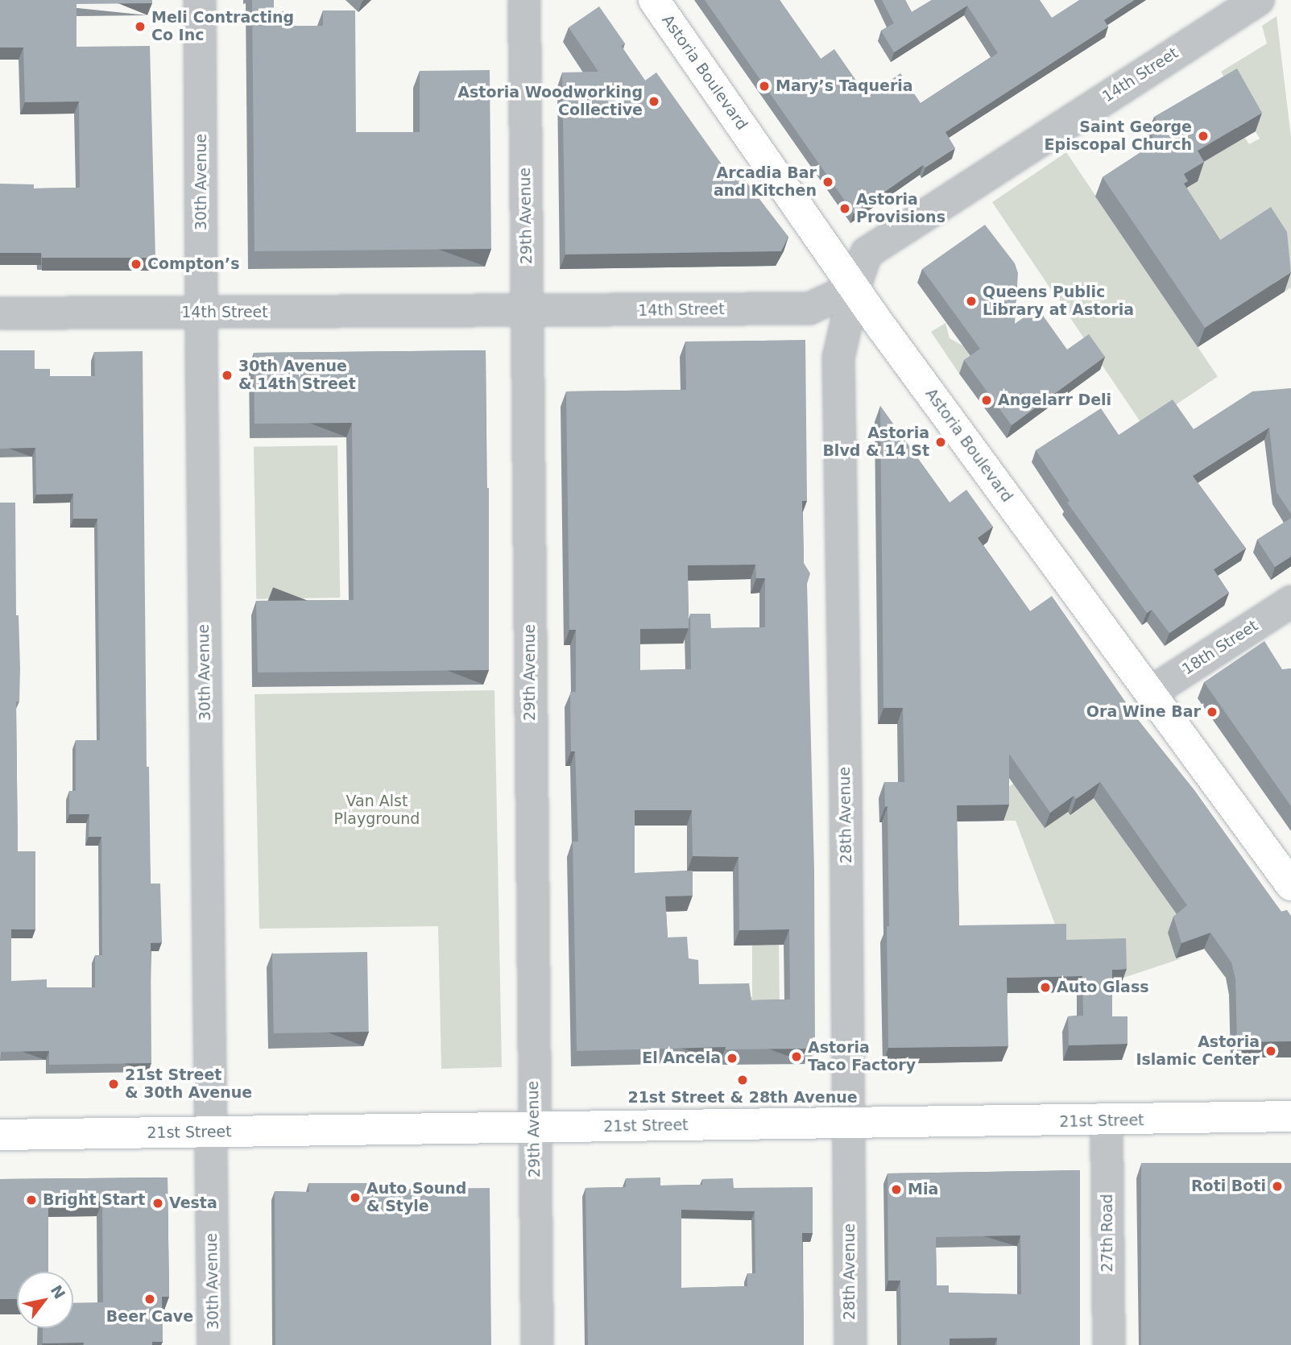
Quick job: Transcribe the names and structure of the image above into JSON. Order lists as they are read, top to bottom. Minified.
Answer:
{"streets":{"main road":["Astoria Boulevard","21st Street"],"street":["14th Street","30th Avenue","29th Avenue","18th Street","28th Avenue","27th Road"]},"crossings":[["Astoria Boulevard","14th Street"],["Astoria Boulevard","18th Street"],["Astoria Boulevard","28th Avenue"],["14th Street","30th Avenue"],["14th Street","29th Avenue"],["14th Street","28th Avenue"],["30th Avenue","21st Street"],["29th Avenue","21st Street"],["28th Avenue","21st Street"],["21st Street","27th Road"]],"parks":["Van Alst Playground"],"places":["Meli Contracting Co Inc","Mary’s Taqueria","Astoria Woodworking Collective","Saint George Episcopal Church","Arcadia Bar and Kitchen","Astoria Provisions","Compton’s","Queens Public Library at Astoria","30th Avenue & 14th Street","Angelarr Deli","Astoria Blvd & 14 St","Ora Wine Bar","Auto Glass","Astoria Islamic Center","Astoria Taco Factory","El Ancela","21st Street & 28th Avenue","21st Street & 30th Avenue","Roti Boti","Mia","Auto Sound & Style","Bright Start","Vesta","Beer Cave"],"north":"top right"}
